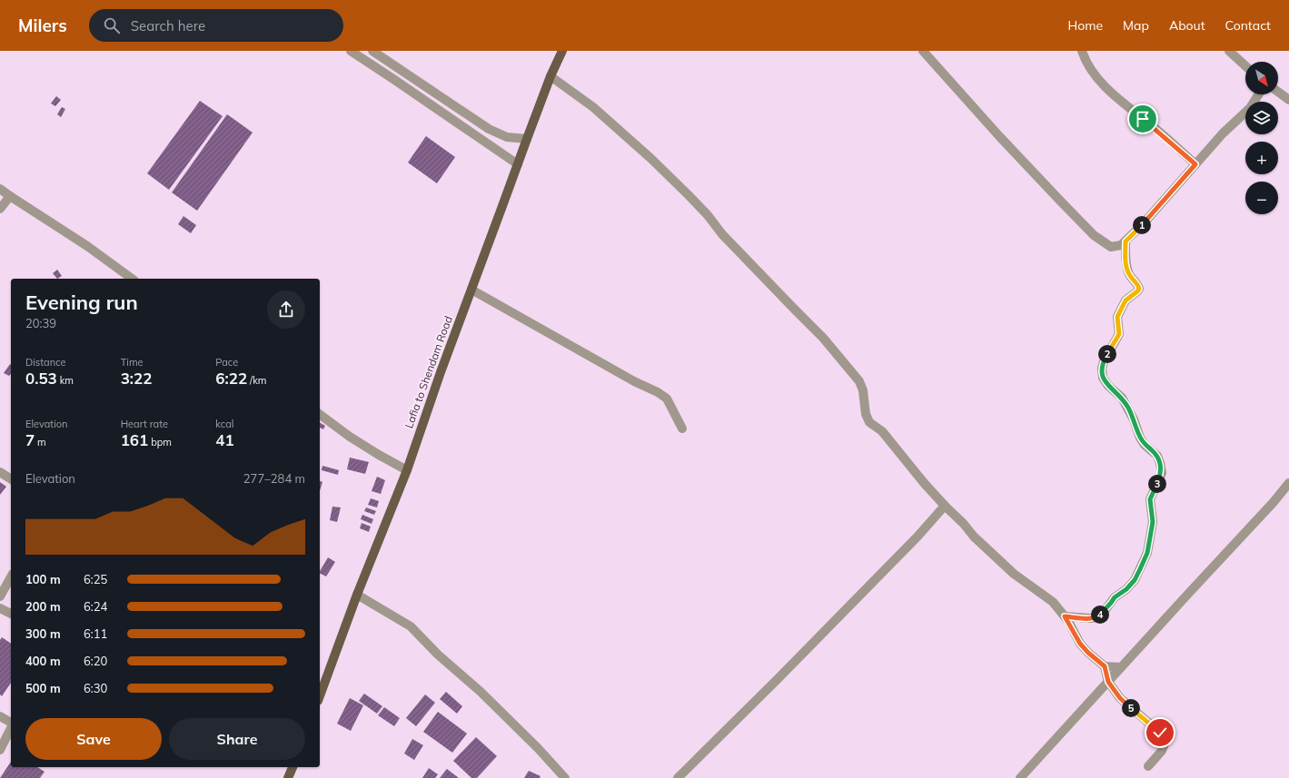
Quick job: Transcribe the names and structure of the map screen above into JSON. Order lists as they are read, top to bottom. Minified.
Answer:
{"streets":{"main road":["Lafia to Shendam Road"]},"north":"bottom right","page":{"header":"Milers","search":"Search here","nav":["Home","Map","About","Contact"],"map_buttons":["+","−"],"pins":["1","2","3","4","5"],"heading":["Evening run","20:39"],"stats":[["Distance","0.53 km"],["Time","3:22"],["Pace","6:22 /km"],["Elevation","7 m"],["Heart rate","161 bpm"],["kcal","41"]],"chart":["Elevation","277–284 m"],"list":[{"name":"100 m","note":"6:25"},{"name":"200 m","note":"6:24"},{"name":"300 m","note":"6:11"},{"name":"400 m","note":"6:20"},{"name":"500 m","note":"6:30"}],"buttons":["Save","Share"]}}
